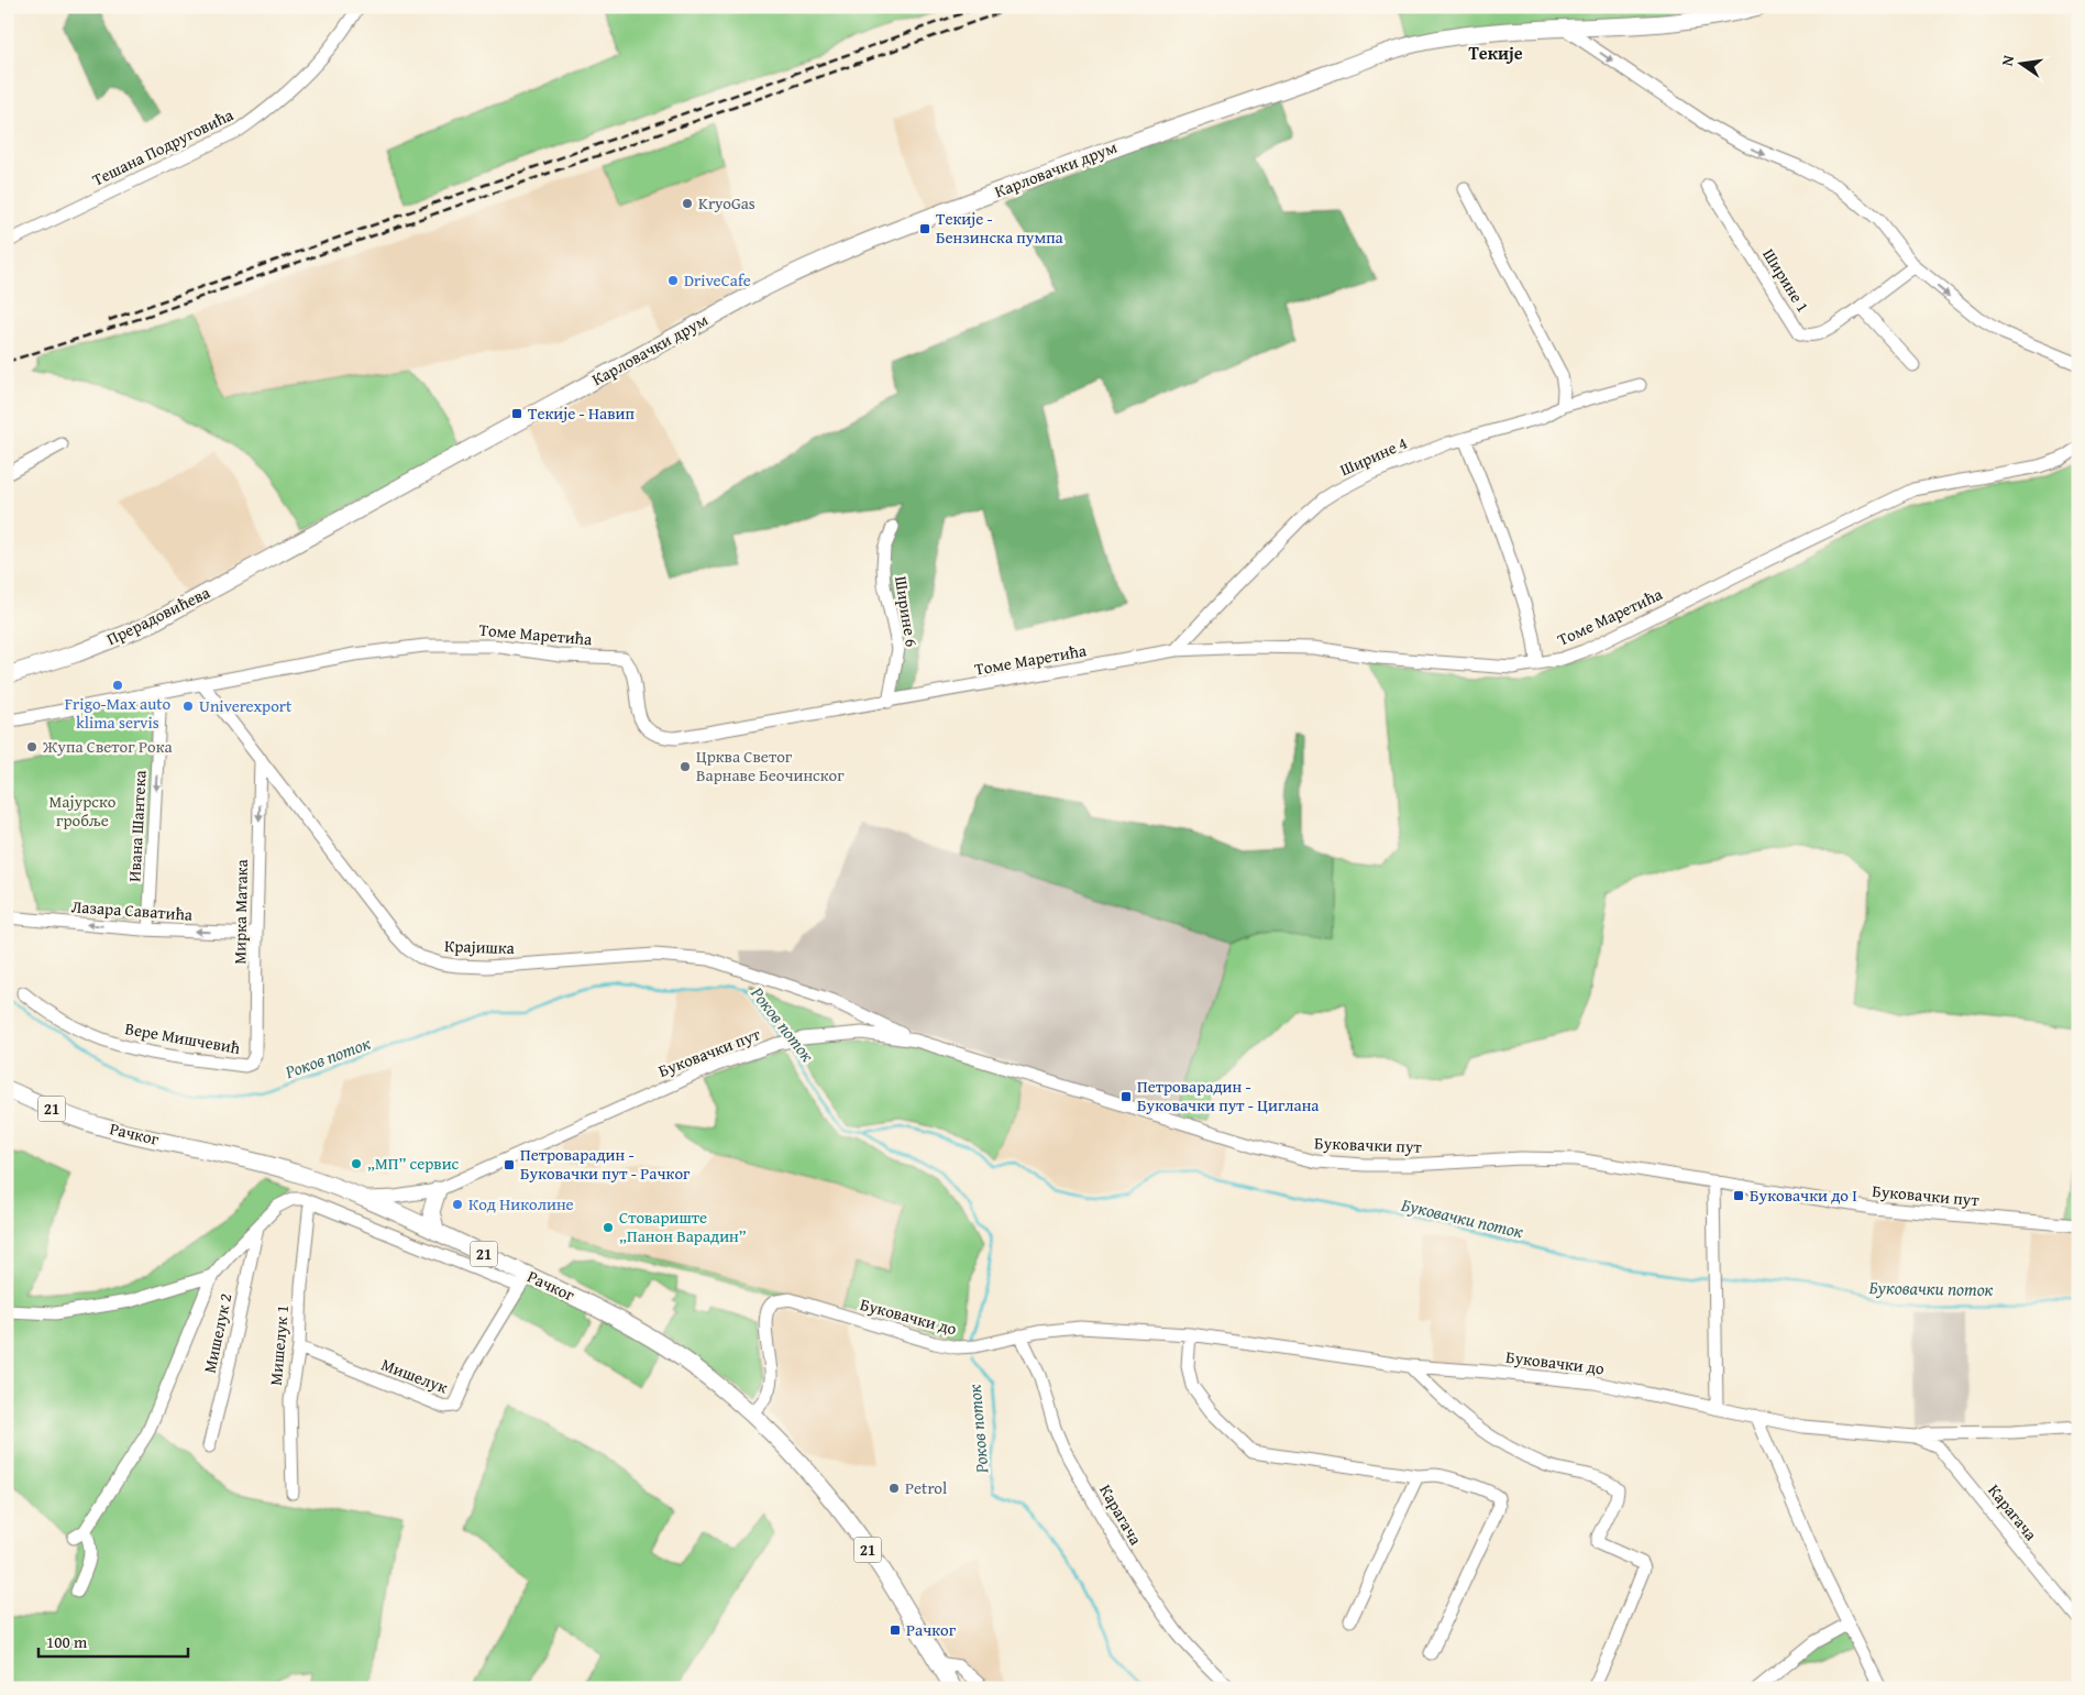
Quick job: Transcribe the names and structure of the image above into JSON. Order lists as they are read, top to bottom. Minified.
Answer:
{"streets":{"main road":["Карловачки друм","Прерадовићева","21","Рачког"],"street":["Тешана Подруговића","Ширине 1","Ширине 4","Ширине 6","Томе Маретића","Ивана Шантека","Лазара Саватића","Мирка Матака","Крајишка","Вере Мишчевић","Буковачки пут","Буковачки до","Мишелук 2","Мишелук 1","Мишелук","Карагача"]},"crossings":[["Карловачки друм","Прерадовићева"],["Ширине 4","Томе Маретића"],["Ширине 6","Томе Маретића"],["Томе Маретића","Ивана Шантека"],["Томе Маретића","Крајишка"],["Ивана Шантека","Лазара Саватића"],["Лазара Саватића","Мирка Матака"],["Мирка Матака","Крајишка"],["Мирка Матака","Вере Мишчевић"],["Крајишка","Буковачки пут"],["Буковачки пут","Рачког"],["Рачког","Буковачки до"],["Рачког","Мишелук"],["Буковачки до","Карагача"],["Мишелук 1","Мишелук"]],"one_way":["Ивана Шантека","Лазара Саватића","Мирка Матака"],"districts":["Текије"],"water":["Роков поток","Буковачки поток"],"parks":["Мајурско гробље"],"places":{"other":["KryoGas","DriveCafe","Frigo-Max auto klima servis","Univerexport","Жупа Светог Рока","Црква Светог Варнаве Беочинског","„МП” сервис","Код Николине","Стовариште „Панон Варадин”","Petrol"],"transit":["Текије - Бензинска пумпа","Текије - Навип","Петроварадин - Буковачки пут - Циглана","Петроварадин - Буковачки пут - Рачког","Буковачки до I","Рачког"]},"scale_bar":"100 m","north":"left"}
